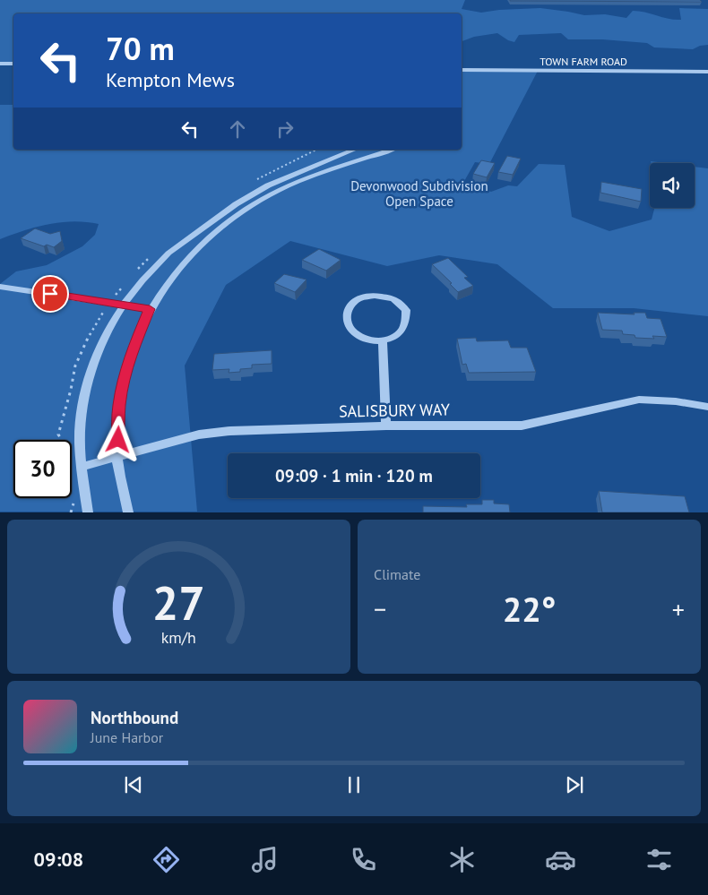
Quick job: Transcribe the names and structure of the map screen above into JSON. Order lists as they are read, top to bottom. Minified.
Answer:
{"streets":{"street":["TOWN FARM ROAD","SALISBURY WAY"]},"parks":["Devonwood Subdivision Open Space"],"page":{"turn":["70 m","Kempton Mews"],"limit":"30","trip":"09:09 · 1 min · 120 m","tile":"Climate","heat":["−","22°","+"],"song":["Northbound","June Harbor"],"tabs":"09:08","gauge":["27","km/h"]}}
